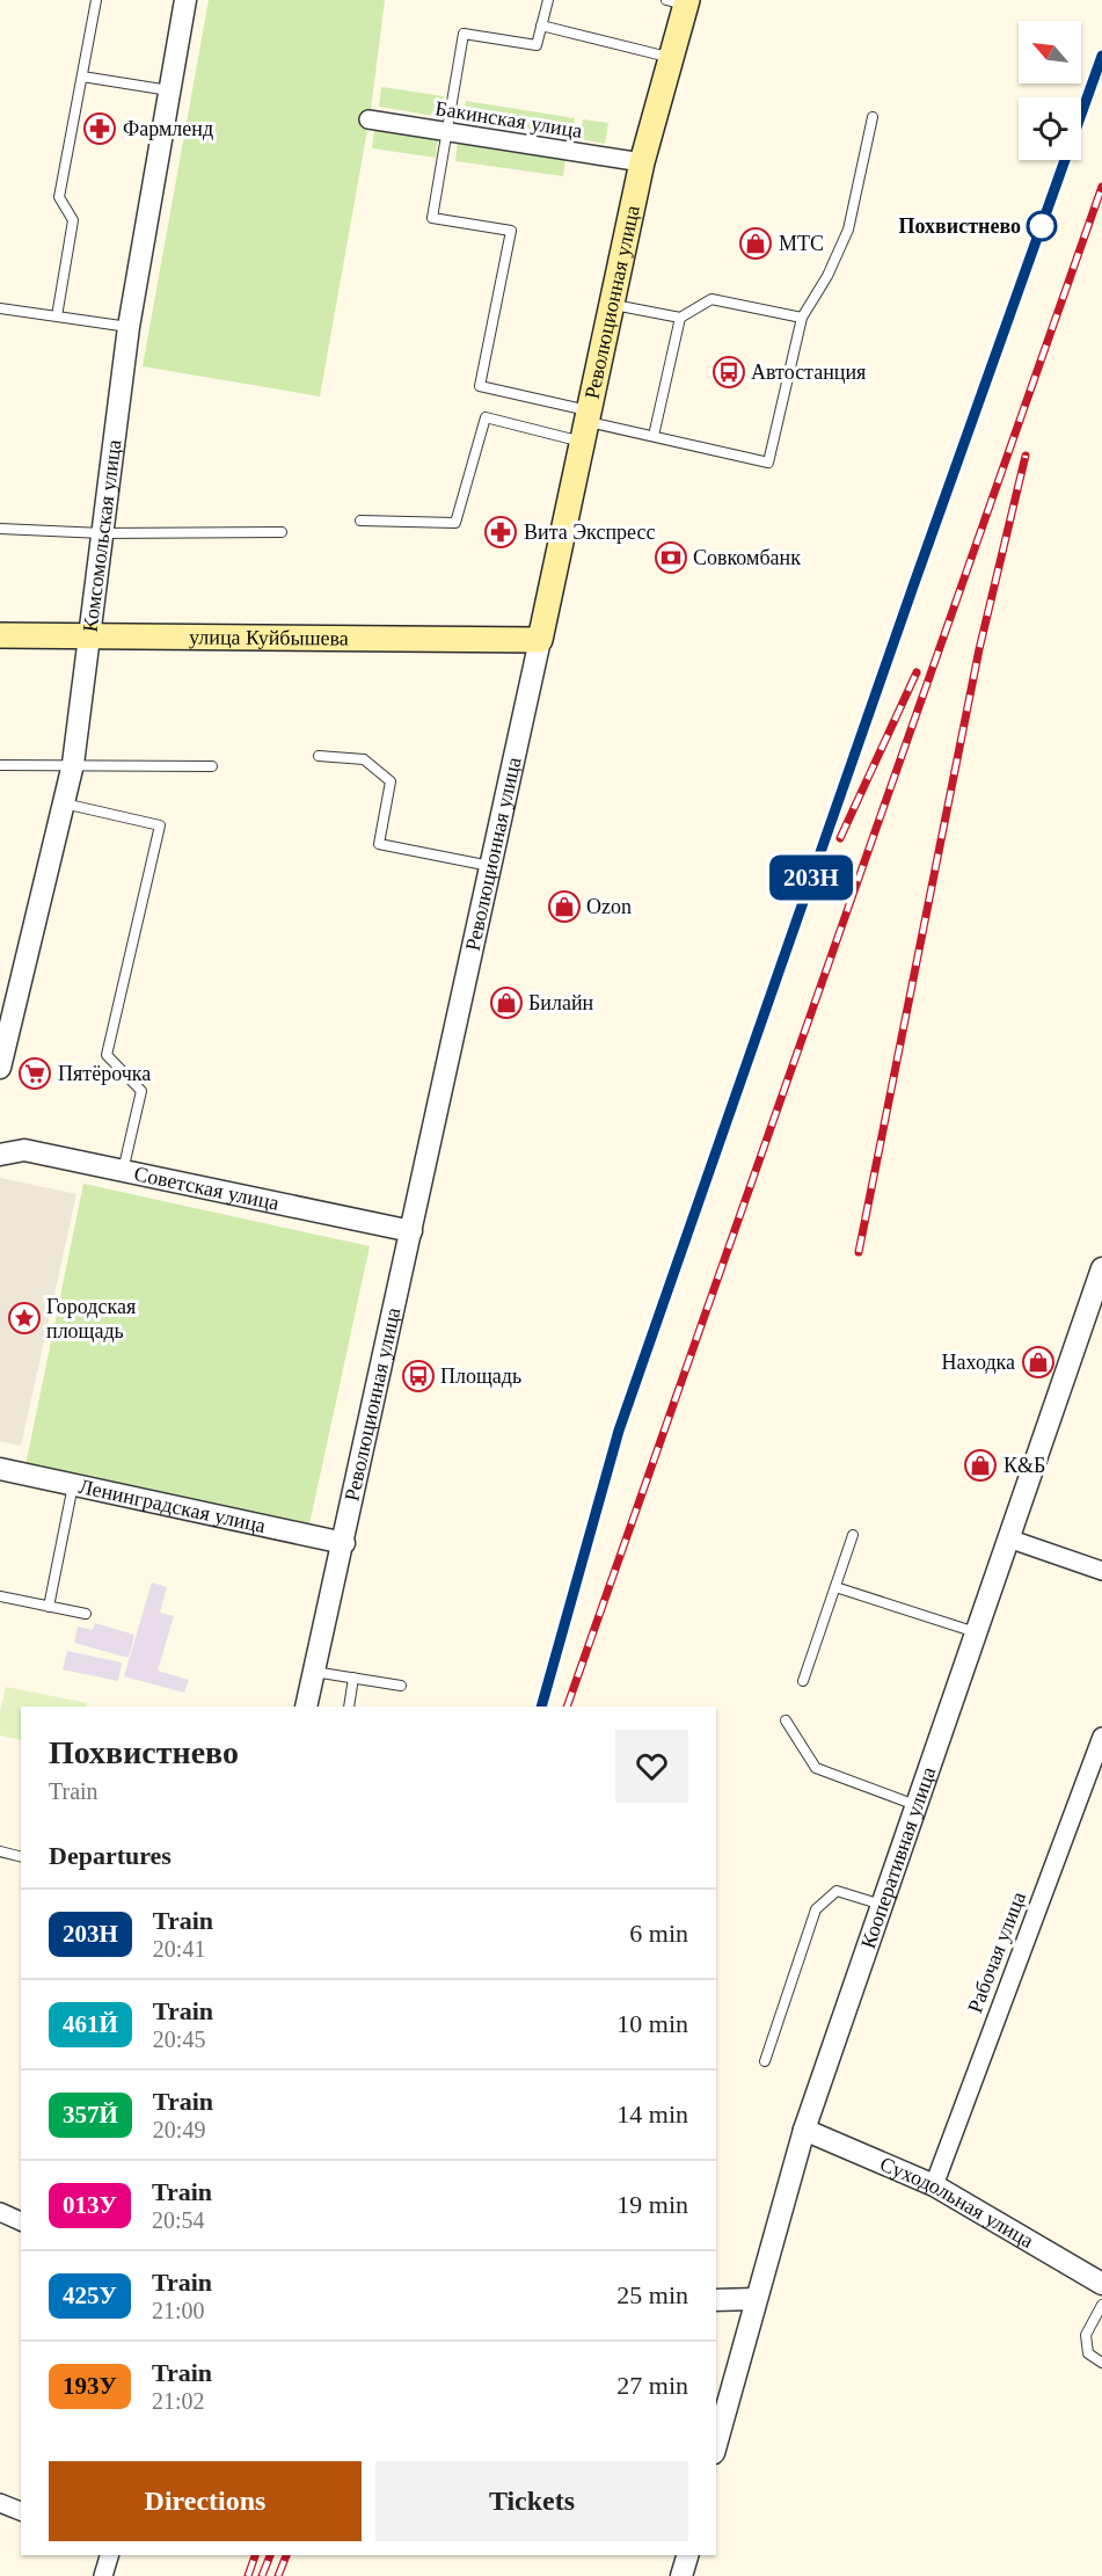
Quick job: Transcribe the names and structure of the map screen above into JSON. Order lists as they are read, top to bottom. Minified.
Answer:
{"streets":{"main road":["Революционная улица","улица Куйбышева"],"street":["Бакинская улица","Комсомольская улица","Советская улица","Ленинградская улица","Кооперативная улица","Рабочая улица","Суходольная улица"]},"crossings":[["Бакинская улица","Революционная улица"],["Революционная улица","улица Куйбышева"],["Революционная улица","Советская улица"],["Революционная улица","Ленинградская улица"],["Комсомольская улица","улица Куйбышева"],["Кооперативная улица","Суходольная улица"],["Рабочая улица","Суходольная улица"]],"places":{"pharmacy":["Фармленд","Вита Экспресс"],"other":["Похвистнево"],"shop":["МТС","Ozon","Билайн","Находка","К&Б"],"bus stop":["Автостанция","Площадь"],"bank":["Совкомбанк"],"supermarket":["Пятёрочка"],"place":["Городская площадь"]},"north":"top left","page":{"on_map":"203Н","heading":[["Похвистнево","Train"],"Departures"],"list":[{"mark":"203Н","name":"Train","note":"20:41","value":"6 min"},{"mark":"461Й","name":"Train","note":"20:45","value":"10 min"},{"mark":"357Й","name":"Train","note":"20:49","value":"14 min"},{"mark":"013У","name":"Train","note":"20:54","value":"19 min"},{"mark":"425У","name":"Train","note":"21:00","value":"25 min"},{"mark":"193У","name":"Train","note":"21:02","value":"27 min"}],"buttons":["Directions","Tickets"]}}
